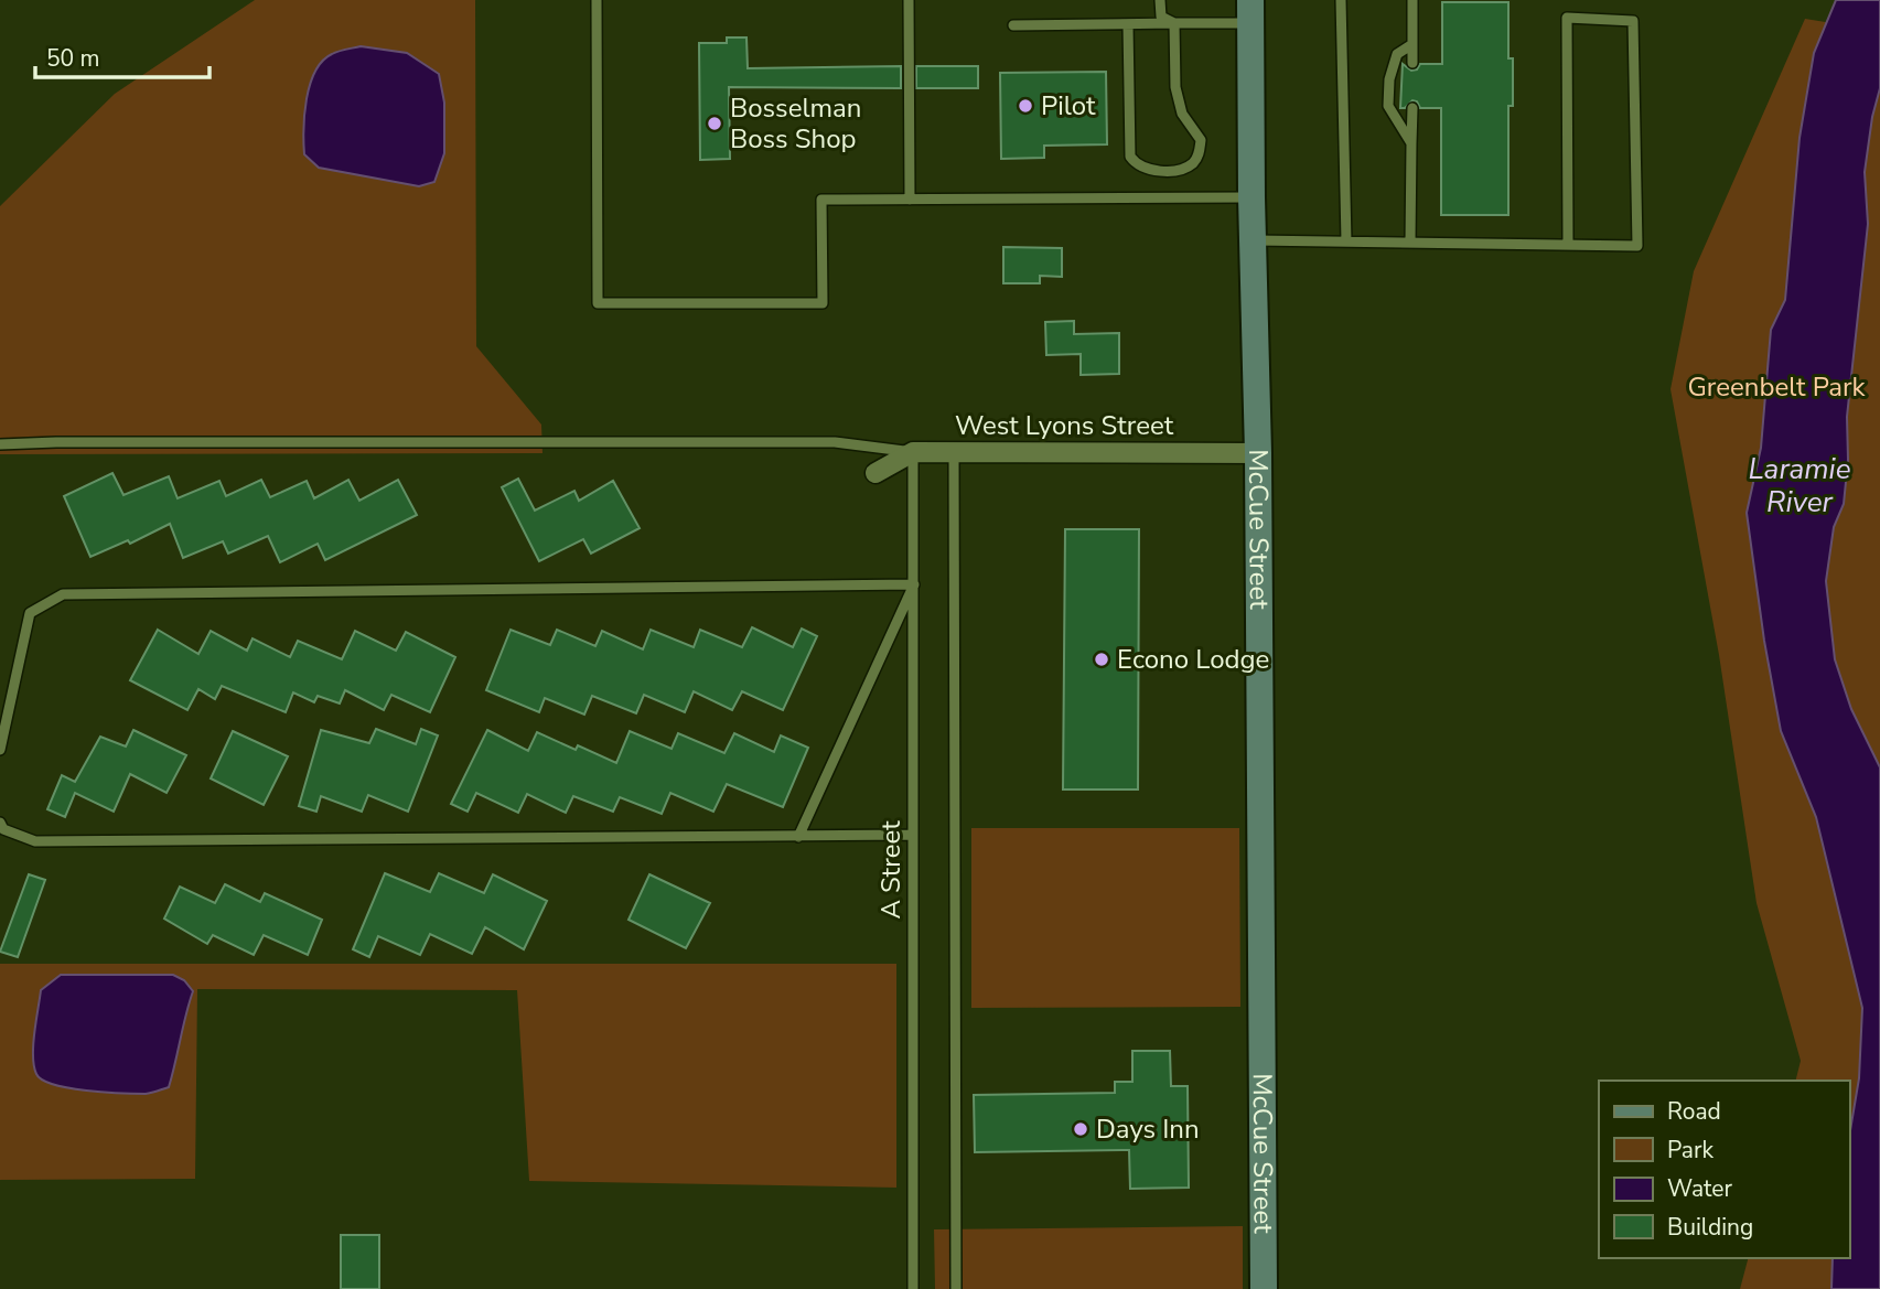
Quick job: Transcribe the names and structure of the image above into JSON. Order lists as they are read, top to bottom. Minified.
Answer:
{"streets":{"main road":["McCue Street"],"street":["West Lyons Street"],"lane":["A Street"]},"crossings":[["West Lyons Street","McCue Street"],["West Lyons Street","A Street"]],"water":["Laramie River"],"parks":["Greenbelt Park"],"places":["Pilot","Bosselman Boss Shop","Econo Lodge","Days Inn"],"legend":["Road","Park","Water","Building"],"scale_bar":"50 m"}
